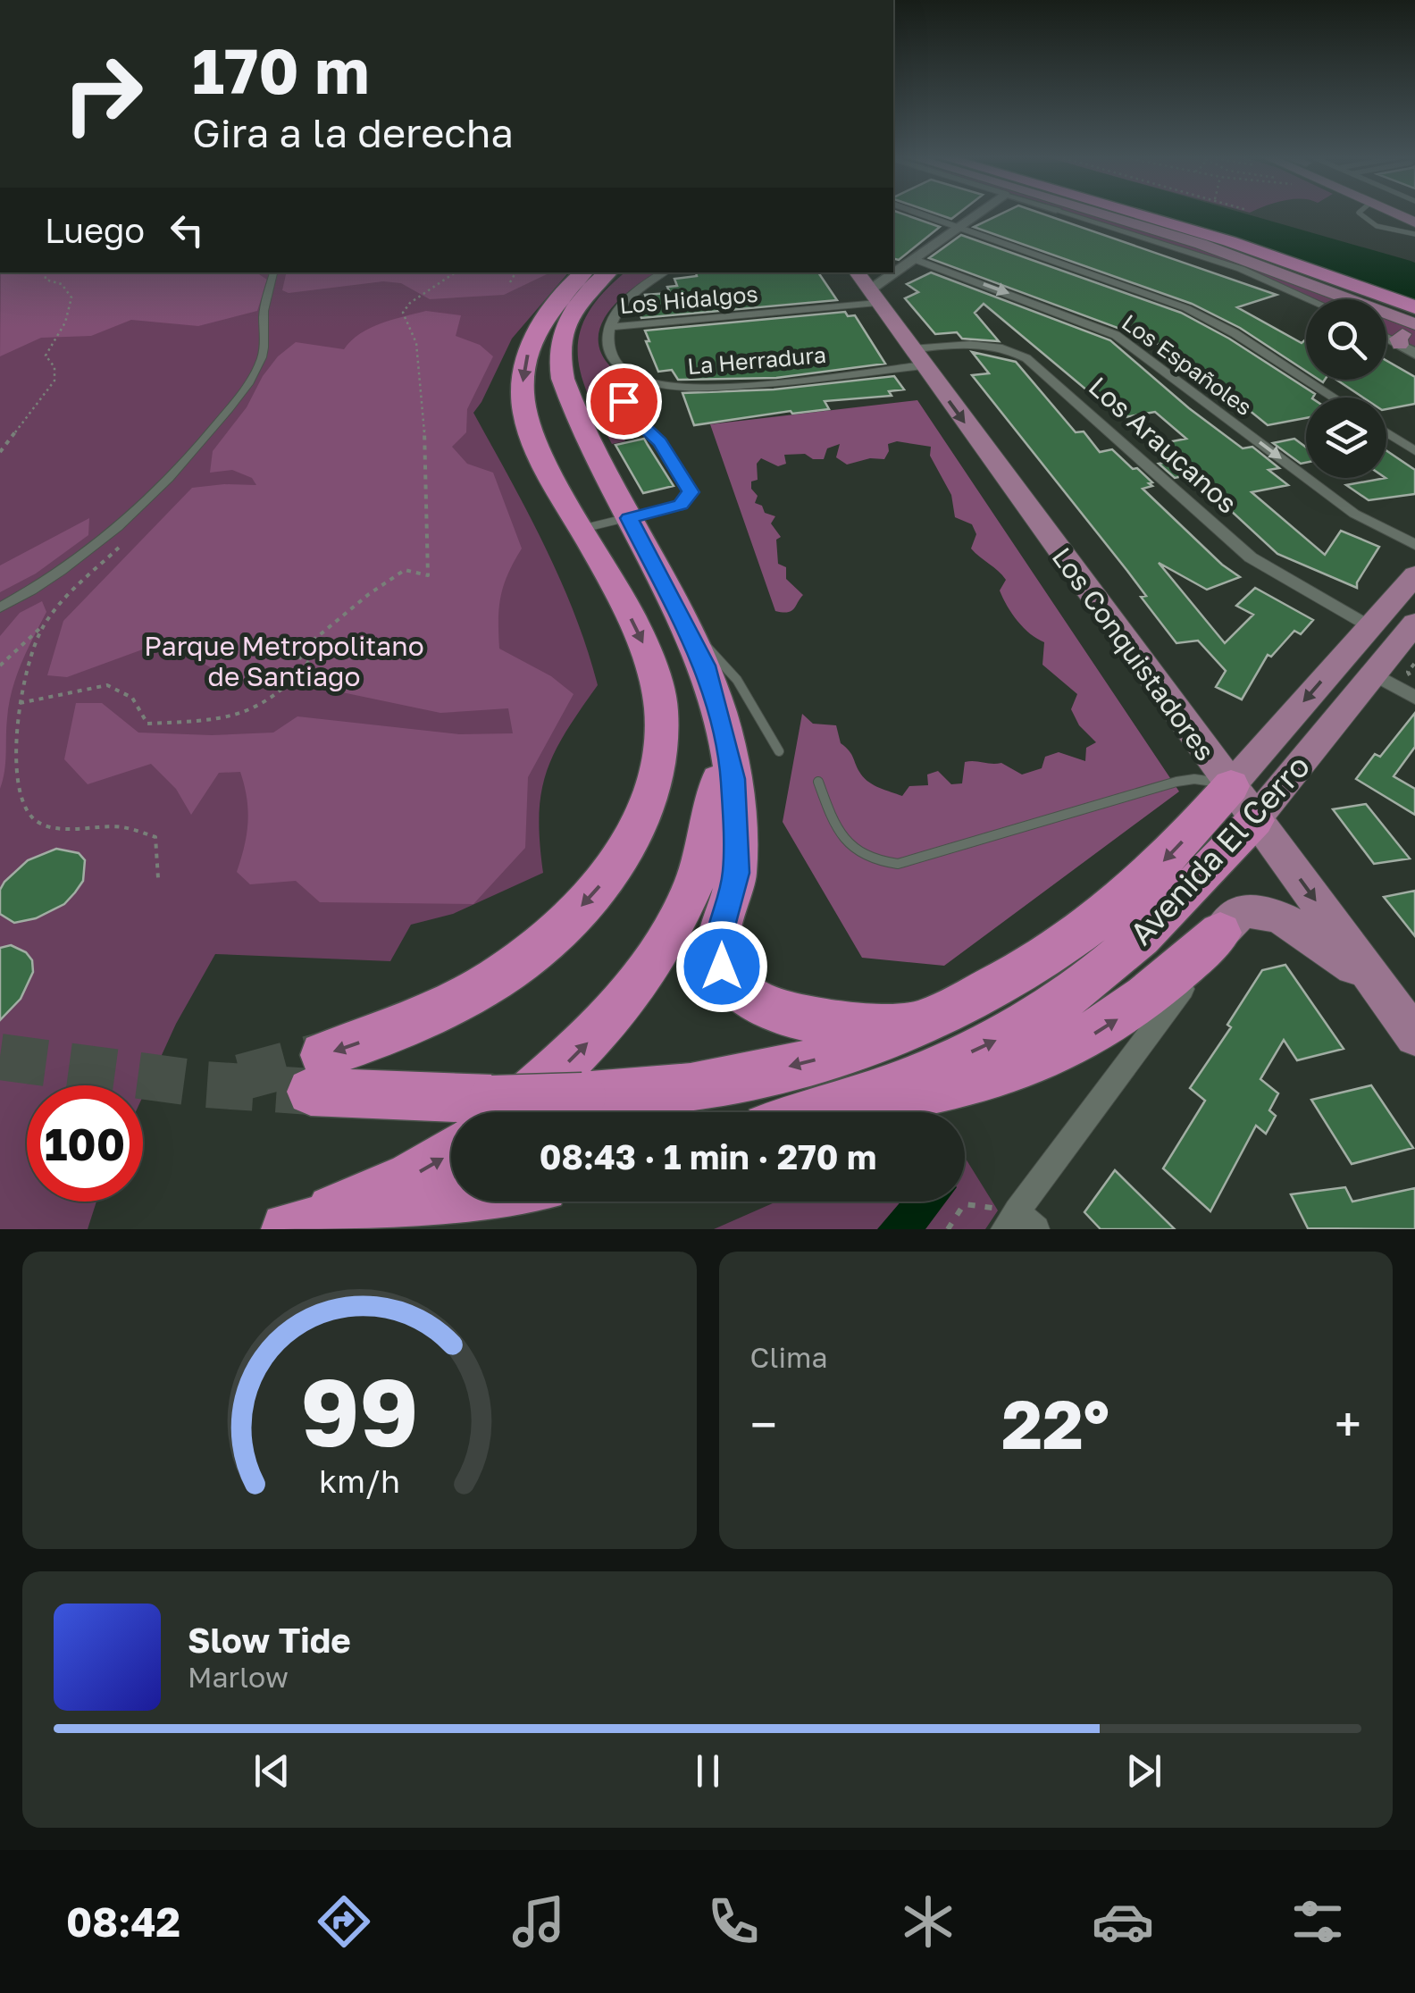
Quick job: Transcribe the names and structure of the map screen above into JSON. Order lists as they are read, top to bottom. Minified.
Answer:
{"streets":{"highway":["Avenida El Cerro"],"main road":["Los Conquistadores"],"street":["Los Hidalgos","La Herradura","Los Españoles","Los Araucanos"]},"crossings":[["Los Hidalgos","Los Conquistadores"],["La Herradura","Los Araucanos"],["La Herradura","Los Conquistadores"],["Los Araucanos","Los Conquistadores"],["Los Araucanos","Avenida El Cerro"],["Los Conquistadores","Avenida El Cerro"]],"one_way":["Los Conquistadores"],"parks":["Parque Metropolitano de Santiago"],"page":{"turn":["170 m","Gira a la derecha"],"then":"Luego","limit":"100","trip":"08:43 · 1 min · 270 m","tile":"Clima","heat":["−","22°","+"],"song":["Slow Tide","Marlow"],"tabs":"08:42","gauge":["99","km/h"]}}
